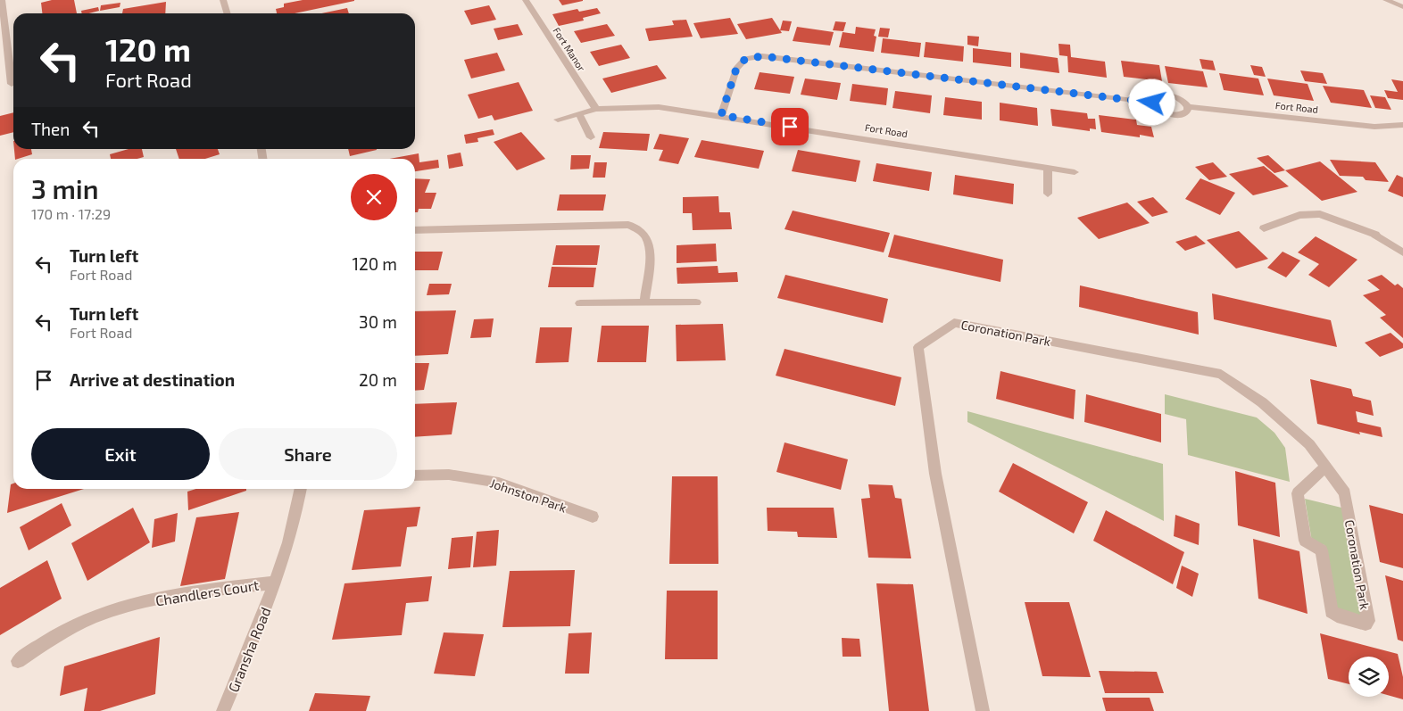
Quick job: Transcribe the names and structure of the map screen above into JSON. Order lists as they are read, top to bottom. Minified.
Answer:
{"streets":{"street":["Fort Manor","Fort Road","Coronation Park","Johnston Park","Chandlers Court","Gransha Road"]},"crossings":[["Fort Manor","Fort Road"],["Chandlers Court","Gransha Road"]],"page":{"turn":["120 m","Fort Road"],"then":"Then","heading":["3 min","170 m · 17:29"],"list":[{"name":"Turn left","note":"Fort Road","value":"120 m"},{"name":"Turn left","note":"Fort Road","value":"30 m"},{"name":"Arrive at destination","value":"20 m"}],"buttons":["Exit","Share"]}}
